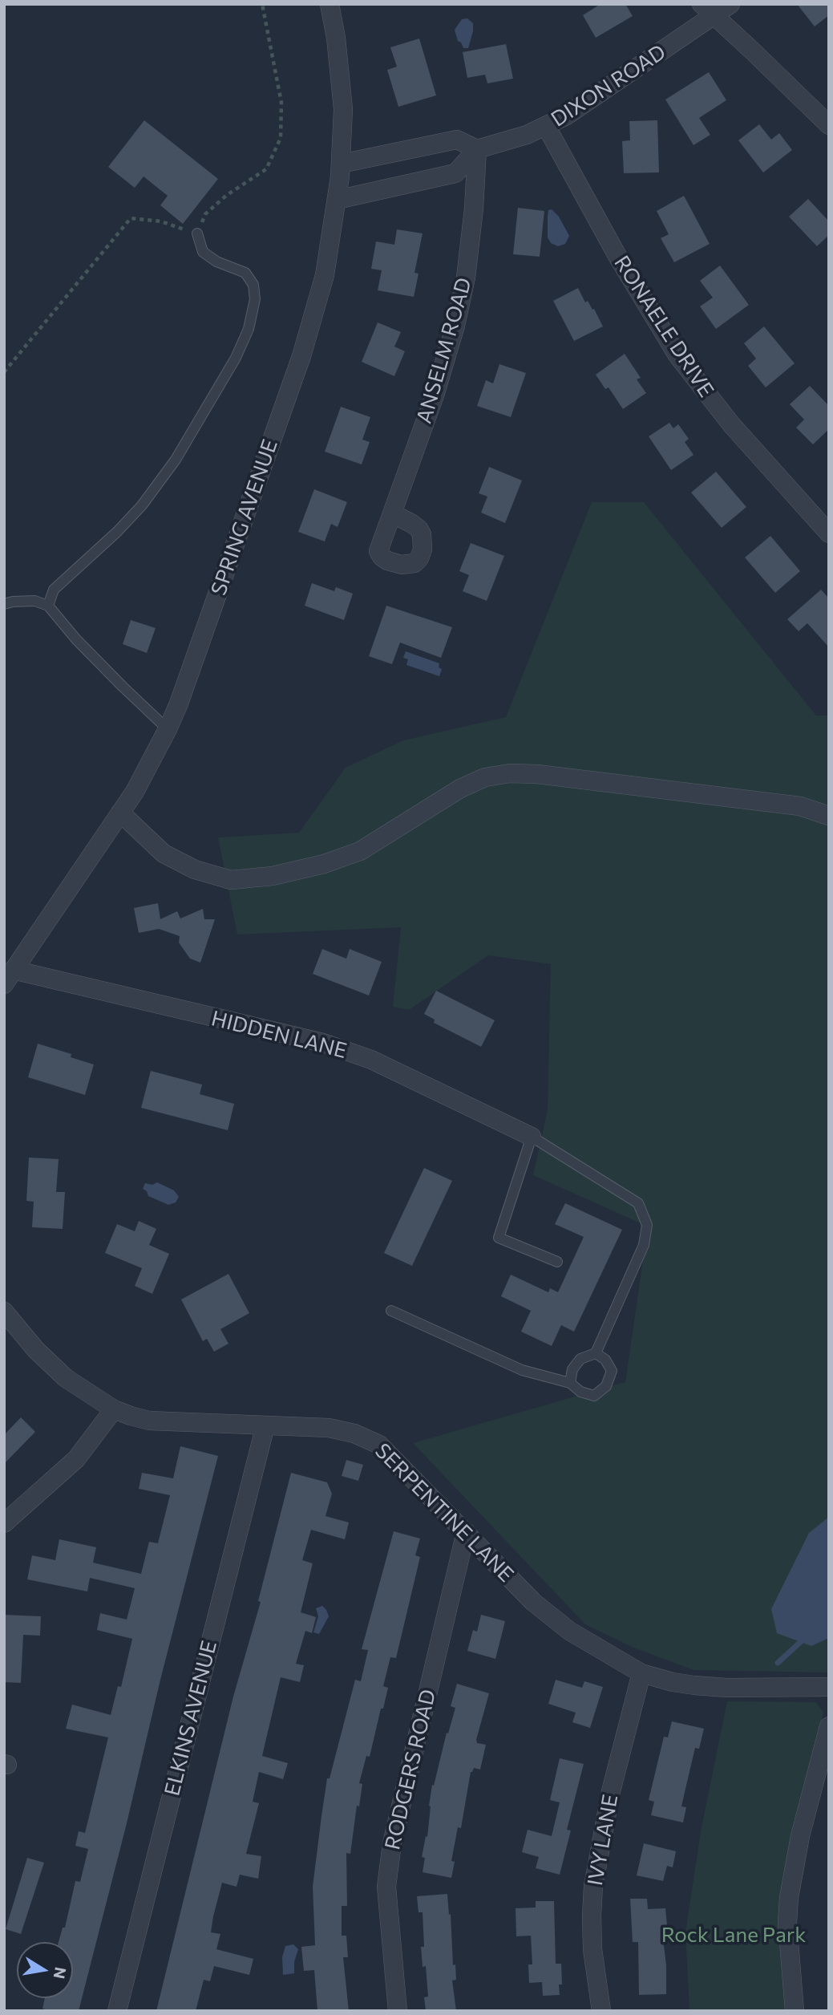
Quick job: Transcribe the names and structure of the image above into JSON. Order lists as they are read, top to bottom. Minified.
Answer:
{"streets":{"street":["DIXON ROAD","RONAELE DRIVE","ANSELM ROAD","SPRING AVENUE","HIDDEN LANE","SERPENTINE LANE","ELKINS AVENUE","RODGERS ROAD","IVY LANE"]},"crossings":[["DIXON ROAD","RONAELE DRIVE"],["DIXON ROAD","ANSELM ROAD"],["SPRING AVENUE","HIDDEN LANE"],["SERPENTINE LANE","ELKINS AVENUE"],["SERPENTINE LANE","RODGERS ROAD"],["SERPENTINE LANE","IVY LANE"]],"parks":["Rock Lane Park"],"north":"right"}
